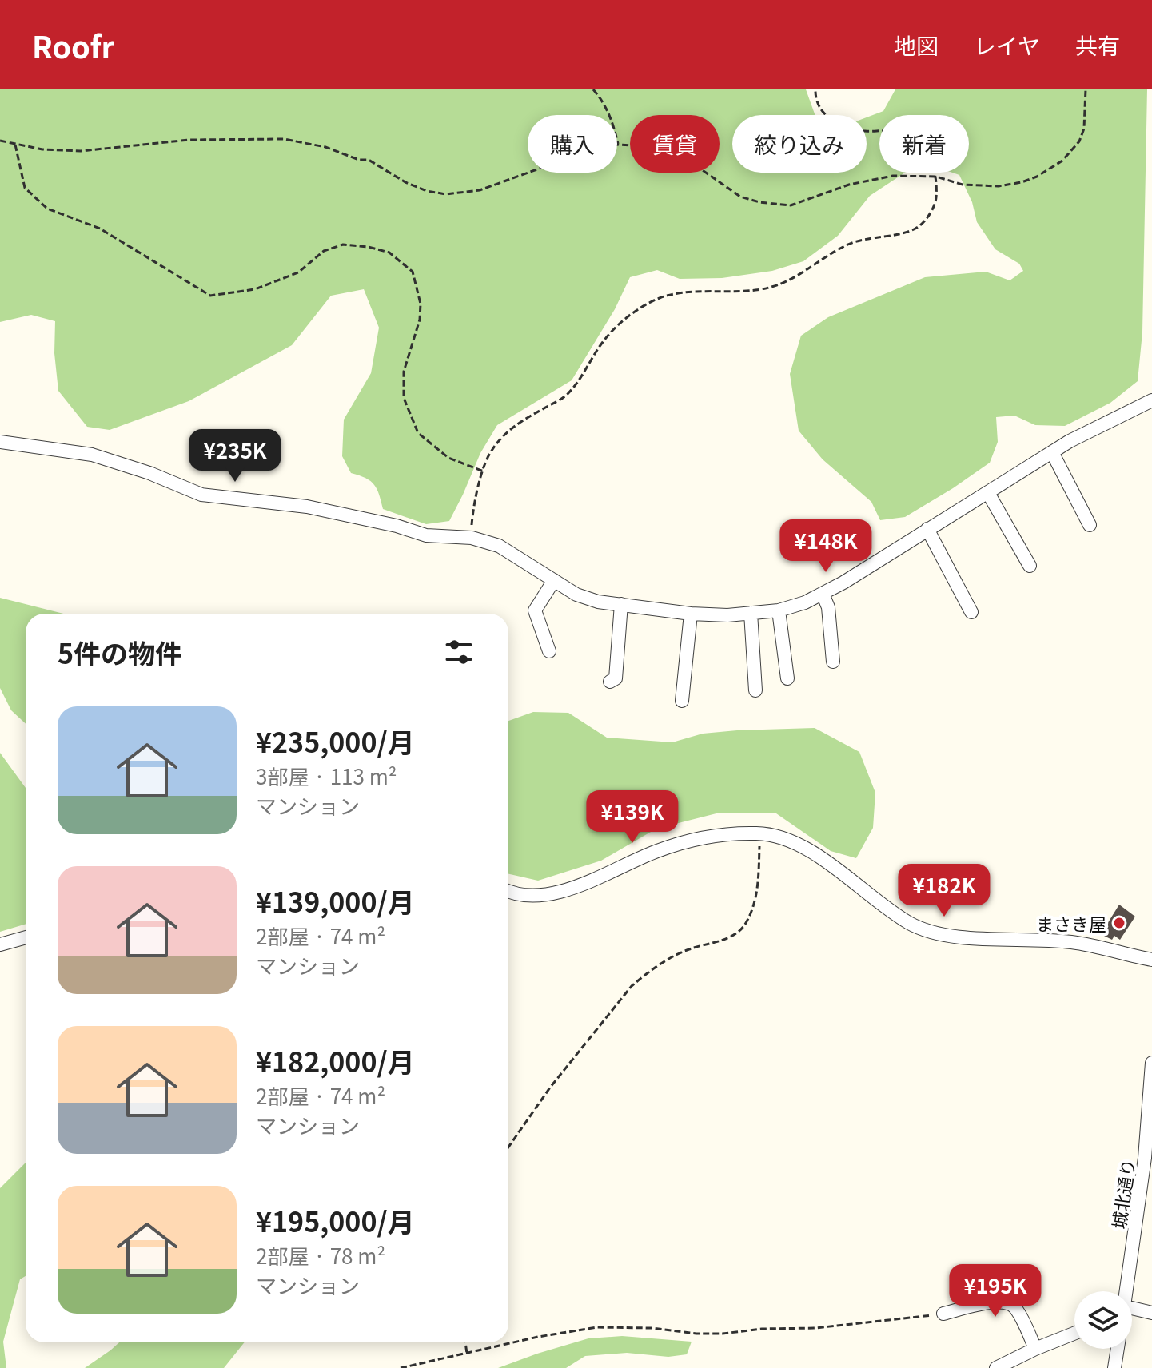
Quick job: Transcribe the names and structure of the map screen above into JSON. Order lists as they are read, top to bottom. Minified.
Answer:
{"streets":{"street":["城北通り"]},"places":["まさき屋"],"page":{"header":"Roofr","nav":["地図","レイヤ","共有"],"chip":["購入","賃貸","絞り込み","新着"],"price":["¥235K","¥148K","¥139K","¥182K","¥195K"],"heading":"5件の物件","list":[{"name":"¥235,000/月","note":"3部屋 · 113 m² · マンション"},{"name":"¥139,000/月","note":"2部屋 · 74 m² · マンション"},{"name":"¥182,000/月","note":"2部屋 · 74 m² · マンション"},{"name":"¥195,000/月","note":"2部屋 · 78 m² · マンション"}]}}
